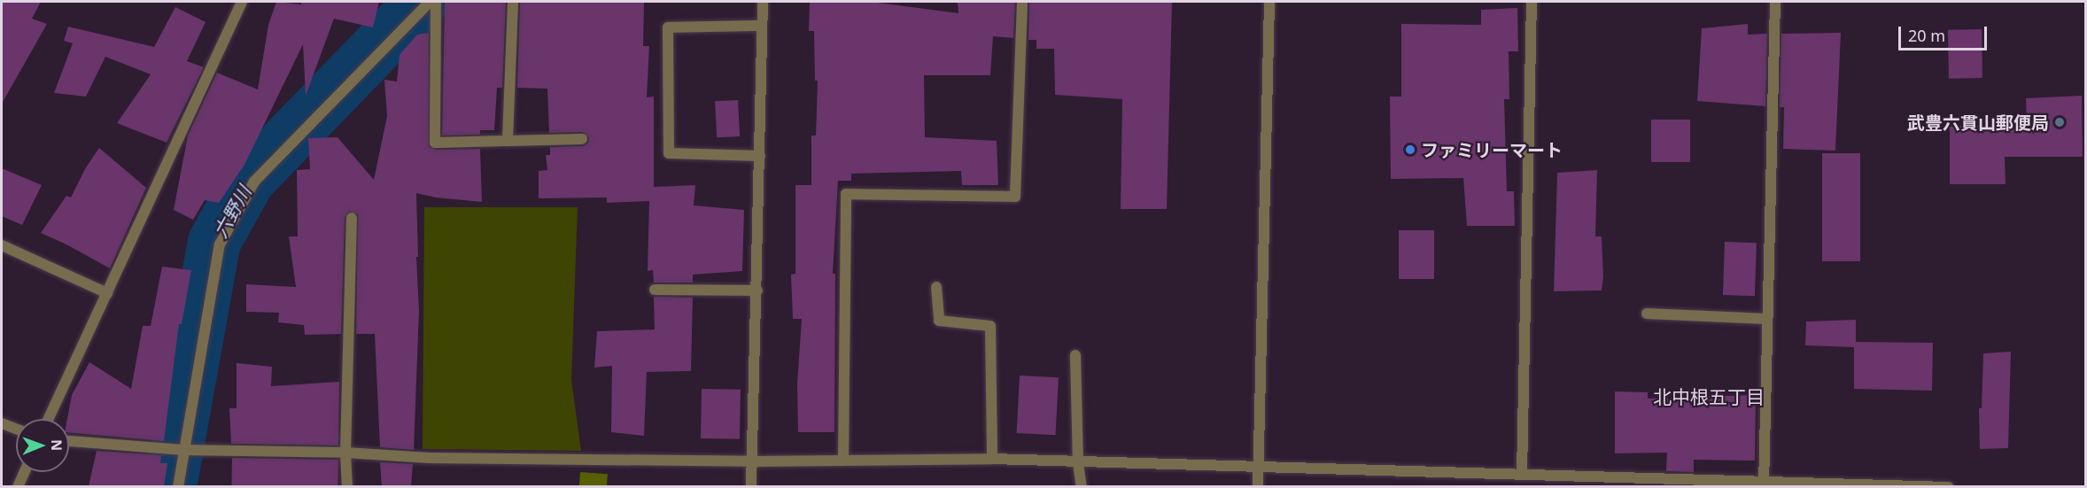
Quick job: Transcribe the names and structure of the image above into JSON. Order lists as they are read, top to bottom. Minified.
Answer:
{"districts":["北中根五丁目"],"water":["六野川"],"places":["武豊六貫山郵便局","ファミリーマート"],"scale_bar":"20 m","north":"right"}
